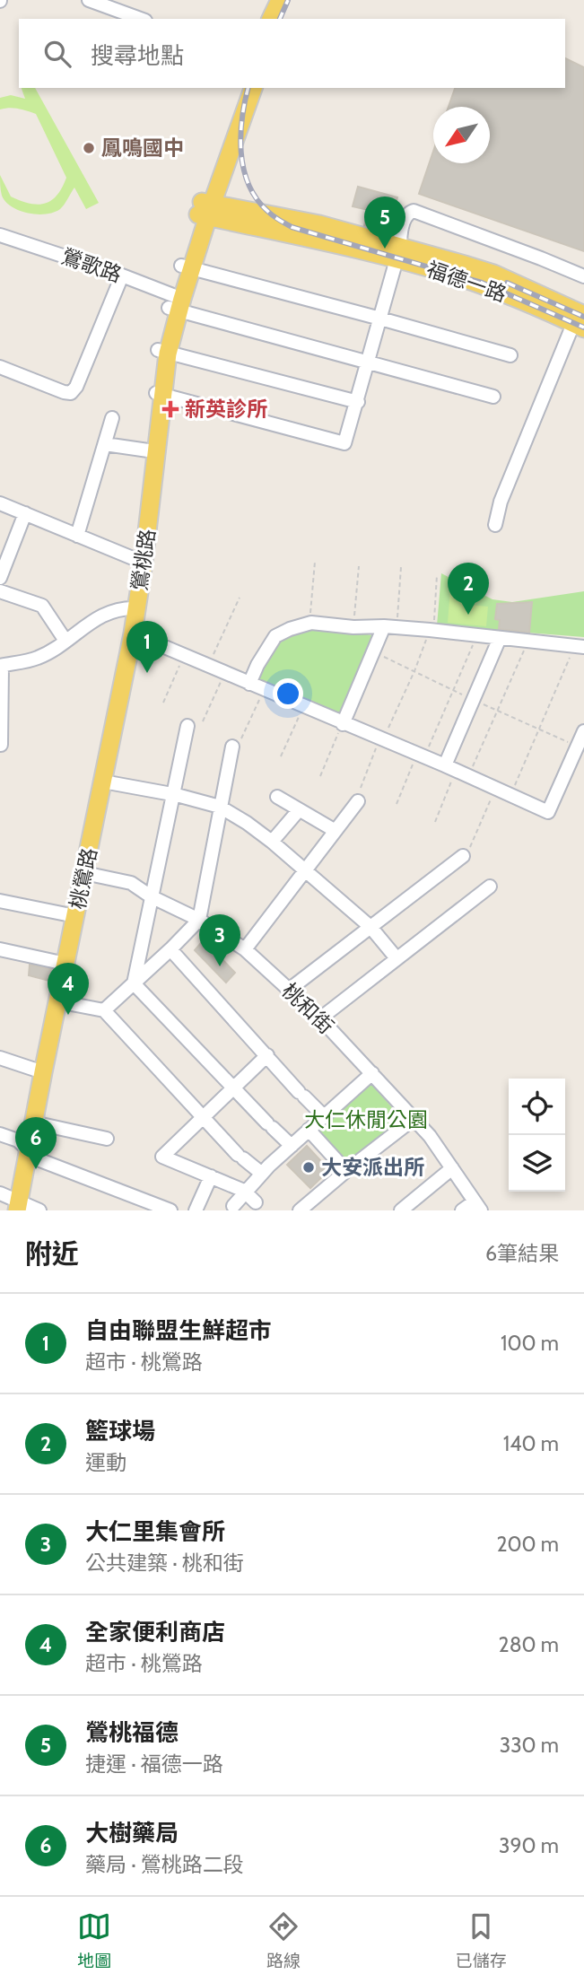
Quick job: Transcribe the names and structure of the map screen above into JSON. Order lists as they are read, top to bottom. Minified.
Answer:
{"streets":{"main road":["福德一路","鶯桃路","桃鶯路"],"street":["鶯歌路","桃和街"]},"crossings":[["鶯歌路","鶯桃路"],["福德一路","鶯桃路"],["鶯桃路","桃鶯路"],["桃鶯路","桃和街"]],"parks":["大仁休閒公園"],"places":{"other":["鳳鳴國中","大安派出所"],"health":["新英診所"]},"north":"bottom left","page":{"search":"搜尋地點","pins":["5","2","1","3","4","6"],"heading":["附近","6筆結果"],"list":[{"mark":"1","name":"自由聯盟生鮮超市","note":"超市 · 桃鶯路","value":"100 m"},{"mark":"2","name":"籃球場","note":"運動","value":"140 m"},{"mark":"3","name":"大仁里集會所","note":"公共建築 · 桃和街","value":"200 m"},{"mark":"4","name":"全家便利商店","note":"超市 · 桃鶯路","value":"280 m"},{"mark":"5","name":"鶯桃福德","note":"捷運 · 福德一路","value":"330 m"},{"mark":"6","name":"大樹藥局","note":"藥局 · 鶯桃路二段","value":"390 m"}],"nav":["地圖","路線","已儲存"]}}
